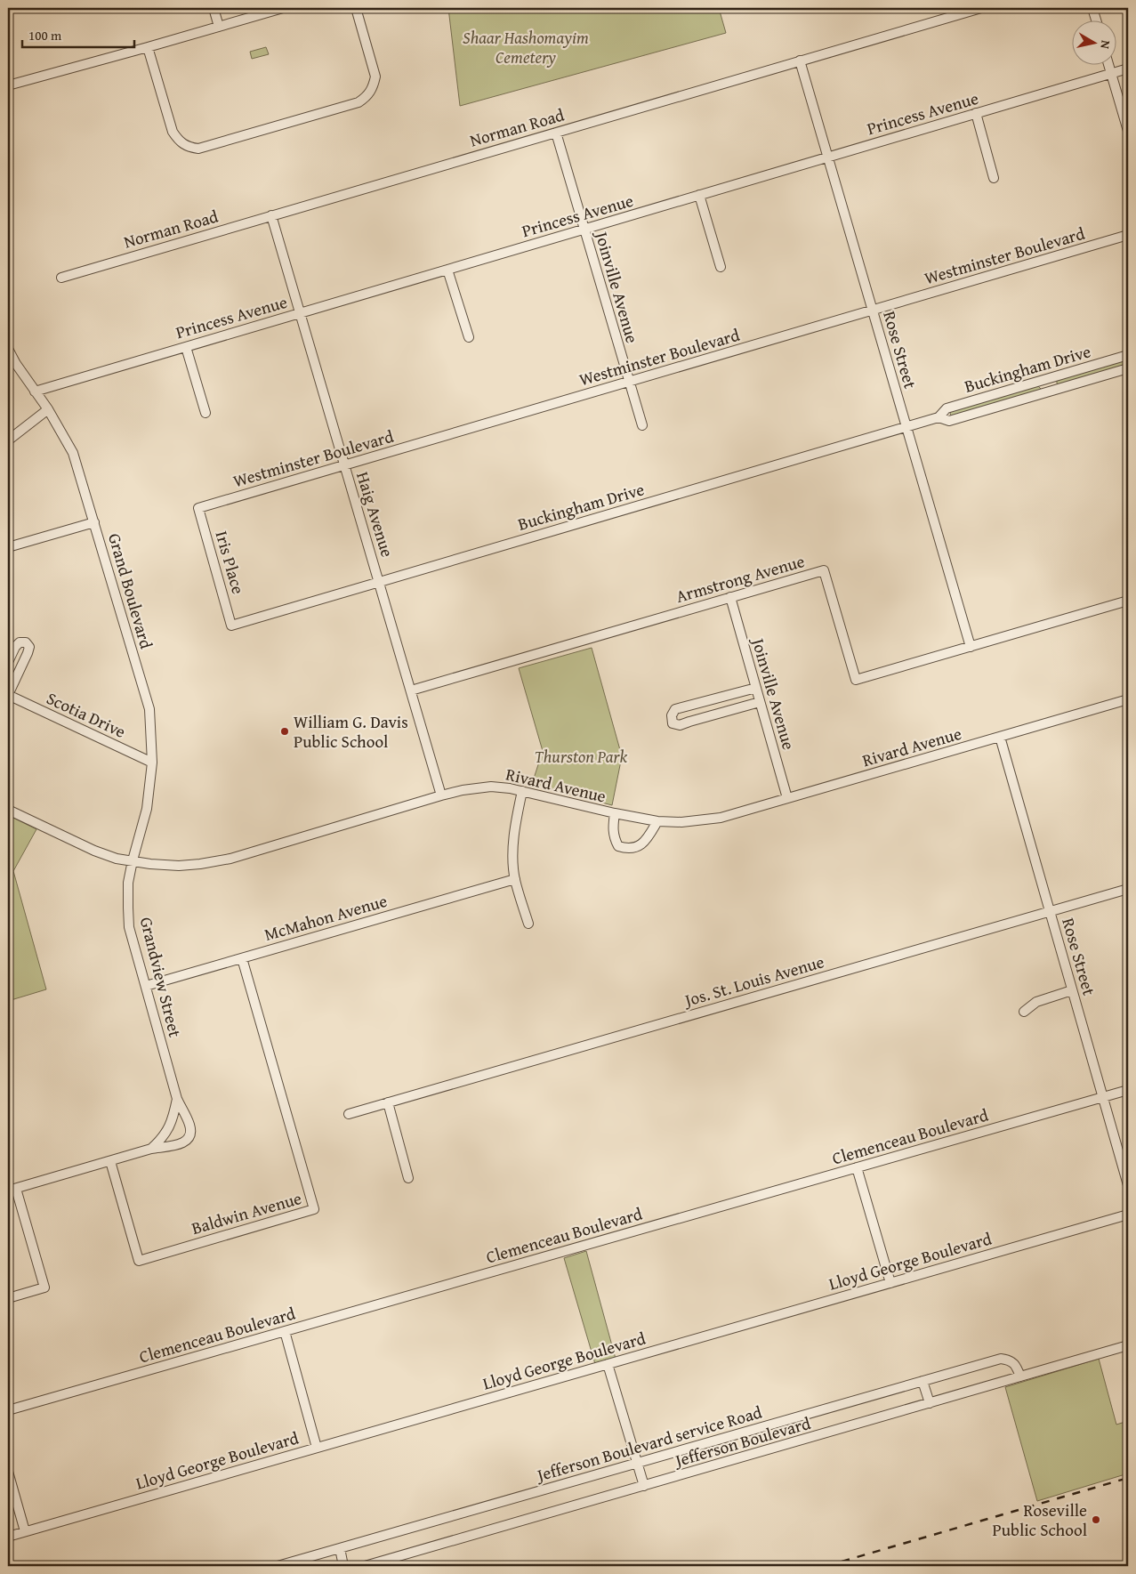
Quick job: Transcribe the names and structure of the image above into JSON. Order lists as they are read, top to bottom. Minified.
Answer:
{"streets":{"street":["Princess Avenue","Norman Road","Westminster Boulevard","Joinville Avenue","Rose Street","Buckingham Drive","Haig Avenue","Iris Place","Armstrong Avenue","Grand Boulevard","Scotia Drive","Rivard Avenue","McMahon Avenue","Grandview Street","Jos. St. Louis Avenue","Clemenceau Boulevard","Baldwin Avenue","Lloyd George Boulevard","Jefferson Boulevard","Jefferson Boulevard service Road"]},"crossings":[["Princess Avenue","Joinville Avenue"],["Princess Avenue","Rose Street"],["Princess Avenue","Haig Avenue"],["Princess Avenue","Grand Boulevard"],["Norman Road","Joinville Avenue"],["Norman Road","Rose Street"],["Norman Road","Haig Avenue"],["Westminster Boulevard","Joinville Avenue"],["Westminster Boulevard","Rose Street"],["Westminster Boulevard","Haig Avenue"],["Westminster Boulevard","Iris Place"],["Joinville Avenue","Armstrong Avenue"],["Joinville Avenue","Rivard Avenue"],["Rose Street","Buckingham Drive"],["Rose Street","Armstrong Avenue"],["Rose Street","Rivard Avenue"],["Rose Street","Jos. St. Louis Avenue"],["Rose Street","Clemenceau Boulevard"],["Buckingham Drive","Haig Avenue"],["Buckingham Drive","Iris Place"],["Haig Avenue","Armstrong Avenue"],["Haig Avenue","Rivard Avenue"],["Grand Boulevard","Scotia Drive"],["Grand Boulevard","Rivard Avenue"],["Grand Boulevard","Grandview Street"],["Rivard Avenue","Grandview Street"],["McMahon Avenue","Grandview Street"],["McMahon Avenue","Baldwin Avenue"],["Grandview Street","Baldwin Avenue"],["Jefferson Boulevard","Jefferson Boulevard service Road"]],"parks":["Shaar Hashomayim Cemetery","Thurston Park"],"places":["William G. Davis Public School","Roseville Public School"],"scale_bar":"100 m","north":"right"}
